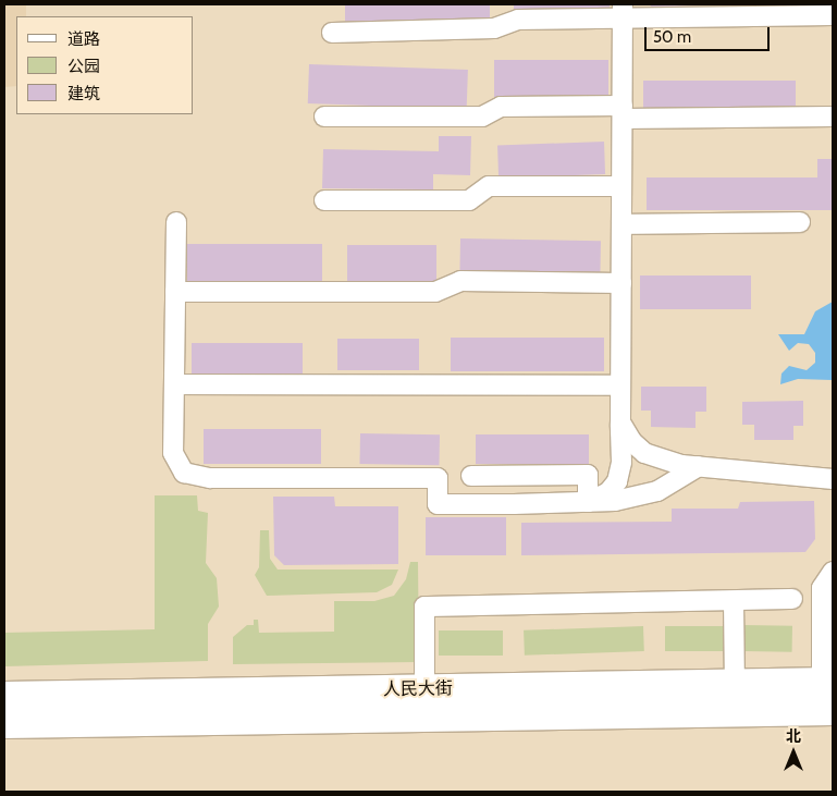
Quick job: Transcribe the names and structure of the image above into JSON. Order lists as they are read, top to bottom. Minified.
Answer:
{"streets":{"main road":["人民大街"]},"legend":["道路","公园","建筑"],"scale_bar":"50 m","north":"top"}
